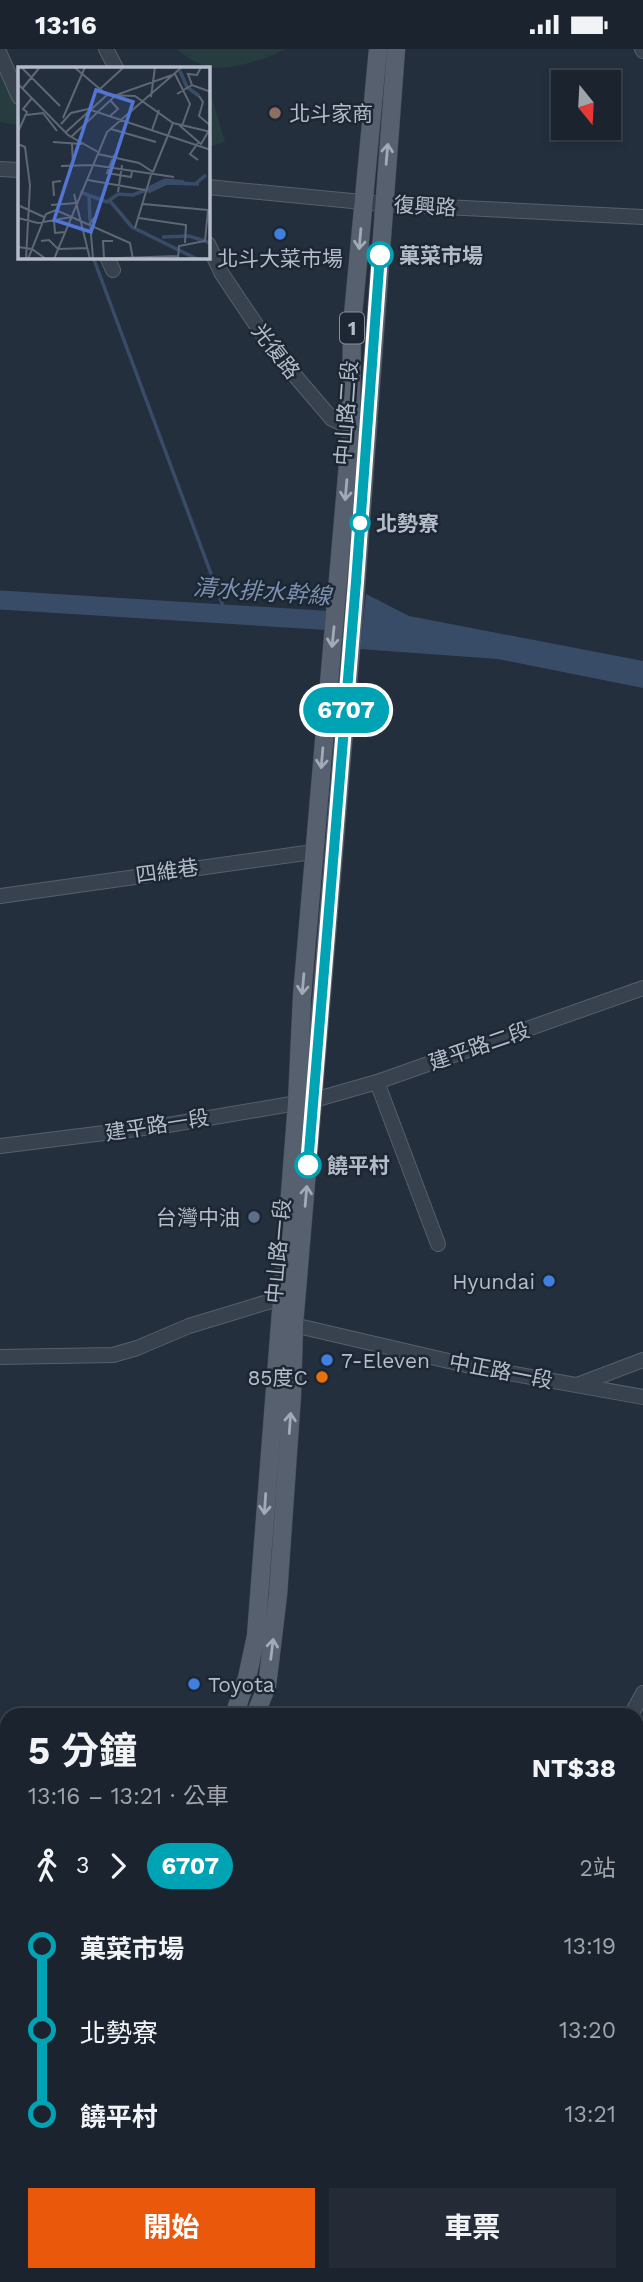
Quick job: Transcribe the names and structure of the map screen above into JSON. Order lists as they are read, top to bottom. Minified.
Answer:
{"streets":{"main road":["1","中山路二段","中山路一段"],"street":["復興路","光復路","四維巷","建平路二段","建平路一段","中正路一段"]},"crossings":[["復興路","中山路二段"],["光復路","中山路二段"],["中山路二段","中山路一段"],["四維巷","中山路一段"],["建平路二段","建平路一段"],["建平路二段","中山路一段"],["建平路一段","中山路一段"],["中山路一段","中正路一段"]],"water":["清水排水幹線"],"places":["北斗家商","北斗大菜市場","菓菜市場","北勢寮","饒平村","台灣中油","Hyundai","7-Eleven","85度C","Toyota"],"lines":["bus line 6707"],"north":"bottom","page":{"status":"13:16","on_map":"6707","heading":["5 分鐘","13:16 – 13:21 · 公車","NT$38"],"legs":["3","6707","2站"],"list":[{"name":"菓菜市場","value":"13:19"},{"name":"北勢寮","value":"13:20"},{"name":"饒平村","value":"13:21"}],"buttons":["開始","車票"]}}
